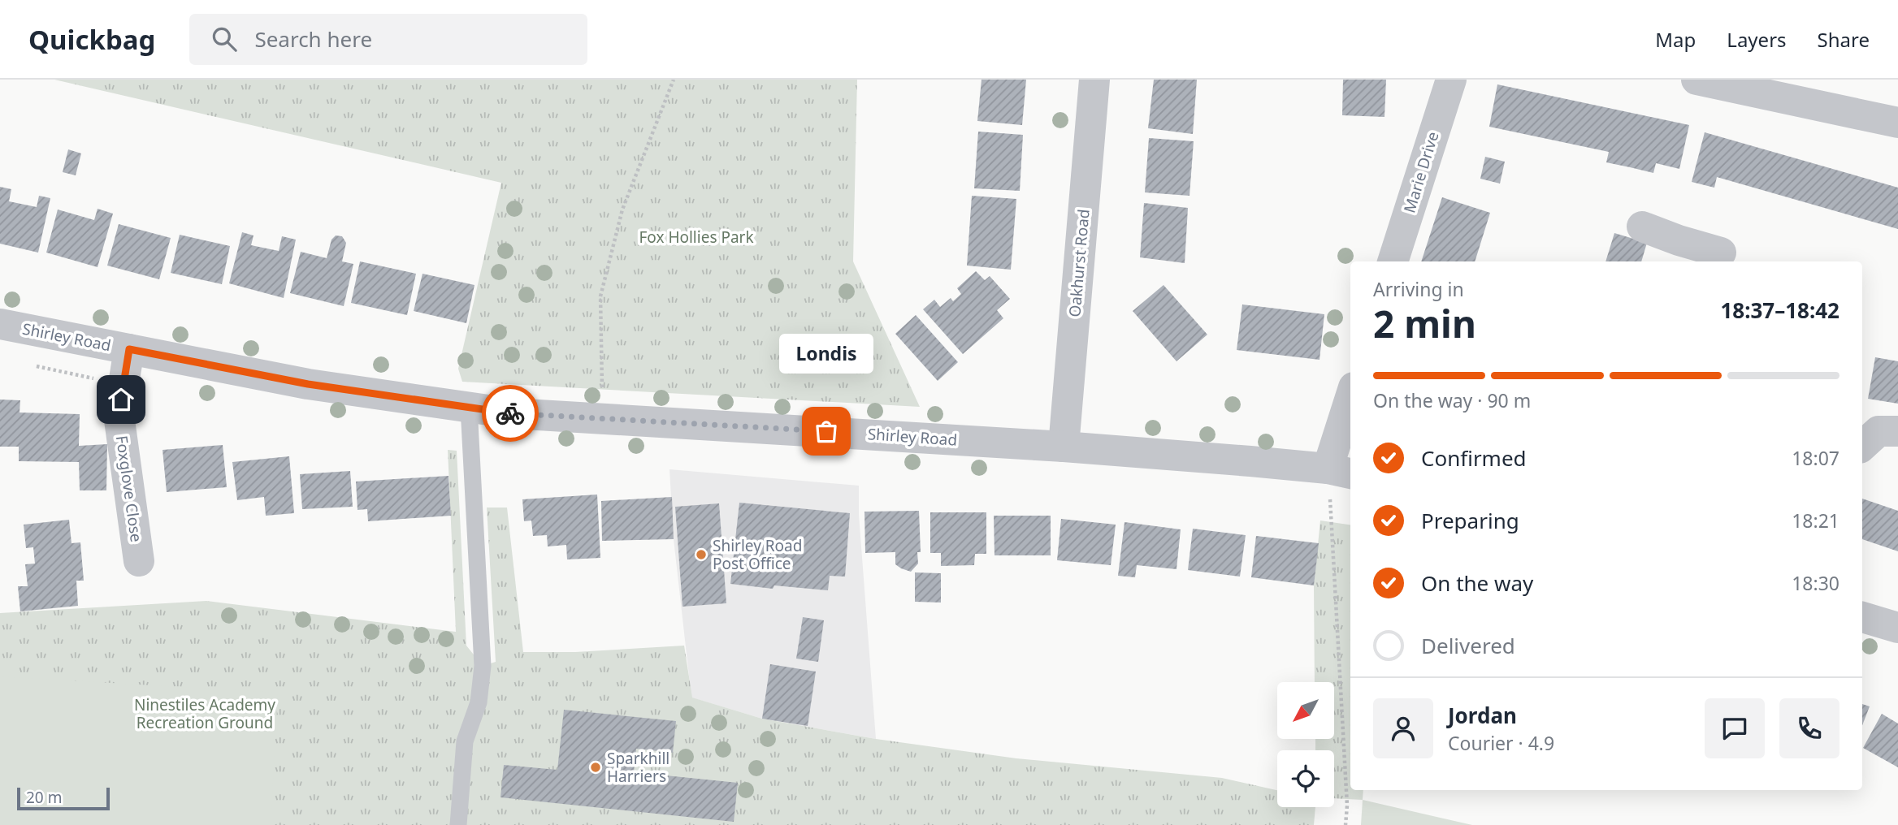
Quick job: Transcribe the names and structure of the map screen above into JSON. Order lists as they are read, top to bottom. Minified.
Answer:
{"streets":{"street":["Marie Drive","Oakhurst Road","Shirley Road","Foxglove Close"]},"crossings":[["Oakhurst Road","Shirley Road"],["Shirley Road","Foxglove Close"]],"parks":["Fox Hollies Park","Ninestiles Academy Recreation Ground"],"places":["Londis","Shirley Road Post Office","Sparkhill Harriers"],"scale_bar":"20 m","north":"bottom left","page":{"header":"Quickbag","search":"Search here","nav":["Map","Layers","Share"],"heading":["2 min","Arriving in","18:37–18:42"],"panel":["Jordan","Courier · 4.9"],"bubble":"Londis","bar":"On the way · 90 m","list":[["Confirmed","18:07"],["Preparing","18:21"],["On the way","18:30"],"Delivered"],"scale":"20 m"}}
